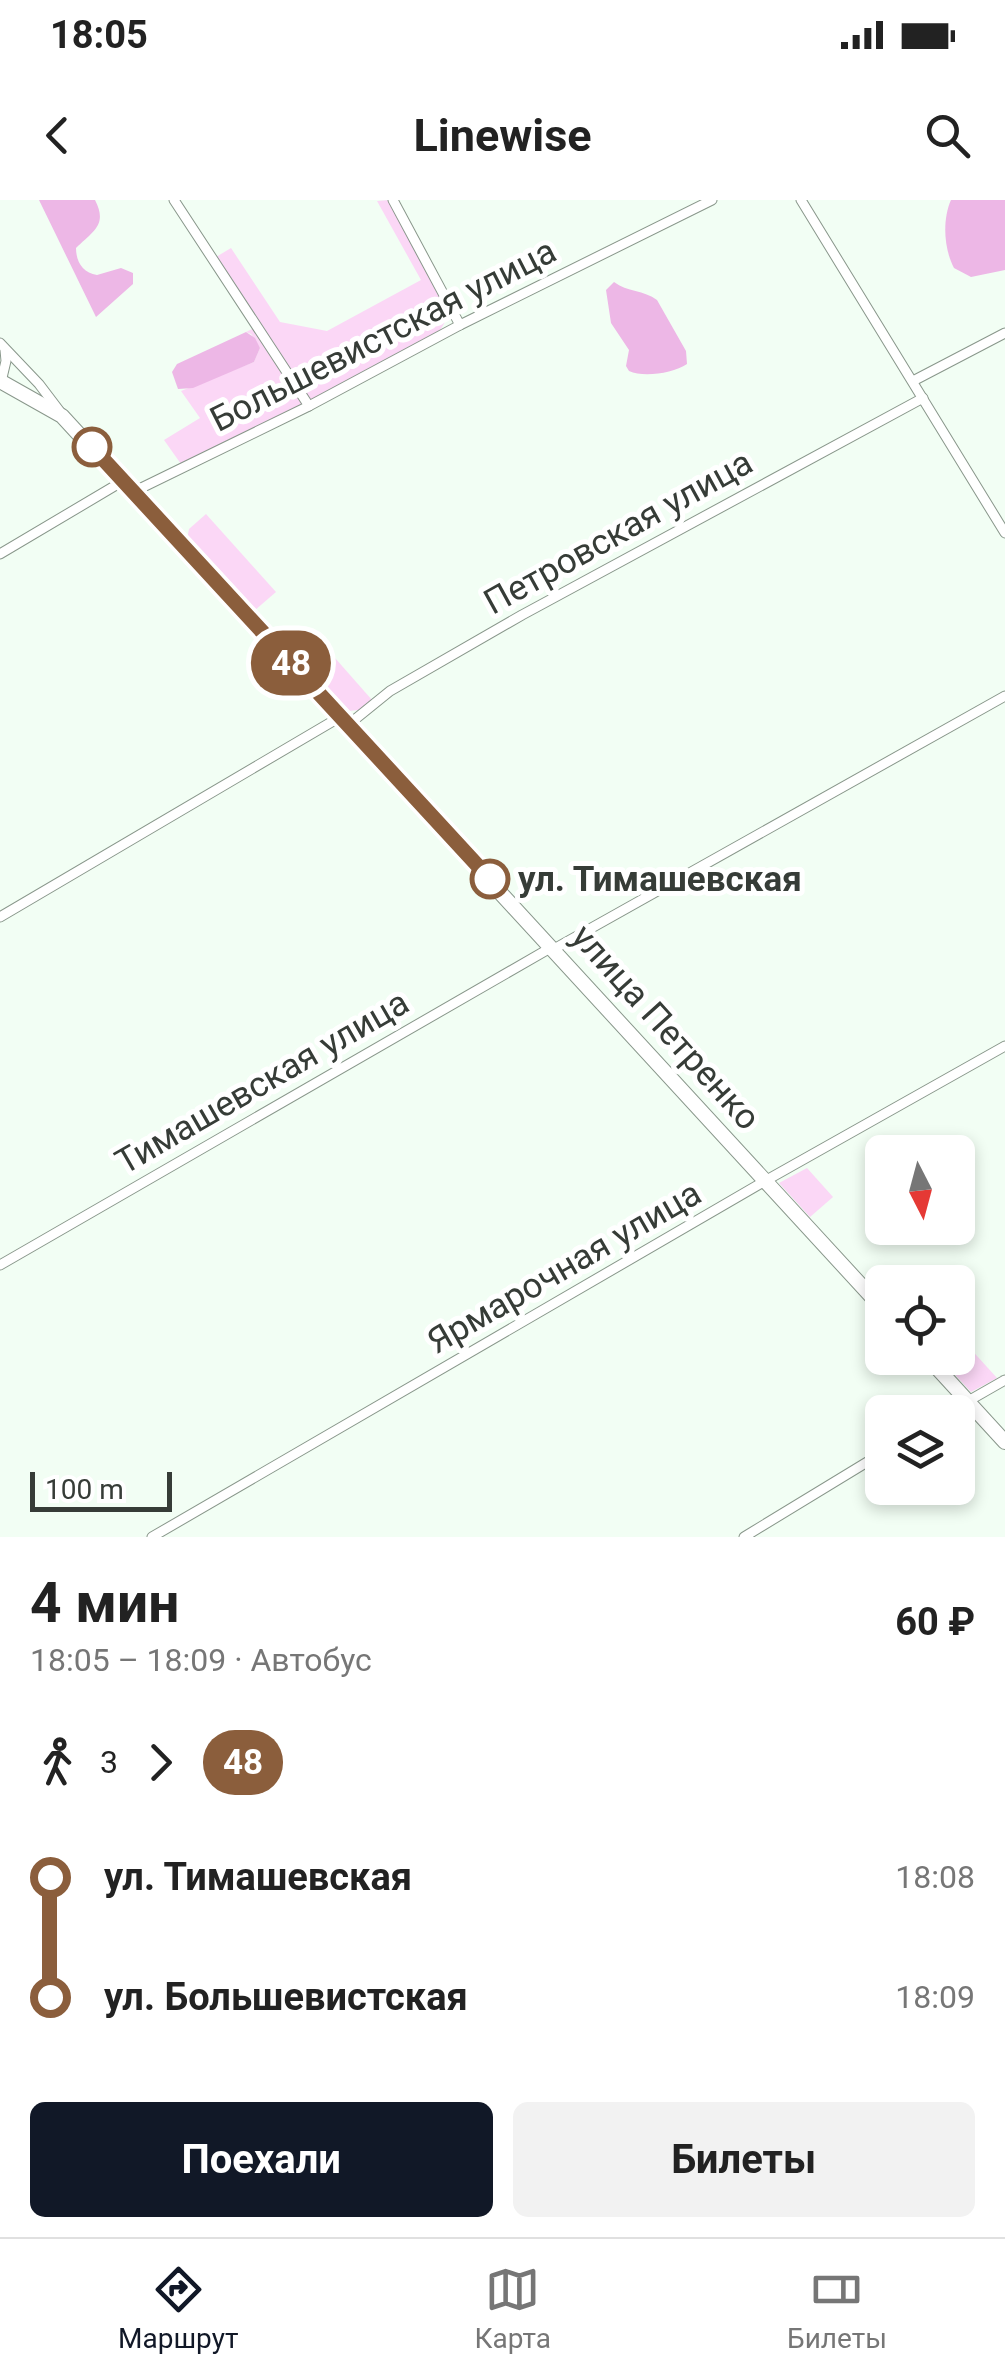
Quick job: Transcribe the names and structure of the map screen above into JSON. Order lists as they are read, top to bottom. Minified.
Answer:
{"streets":{"main road":["улица Петренко"],"street":["Большевистская улица","Петровская улица","Тимашевская улица","Ярмарочная улица"]},"crossings":[["Большевистская улица","улица Петренко"],["Петровская улица","улица Петренко"],["улица Петренко","Тимашевская улица"],["улица Петренко","Ярмарочная улица"]],"places":["ул. Тимашевская"],"lines":["bus line 48"],"scale_bar":"100 m","north":"bottom","page":{"status":"18:05","header":"Linewise","on_map":"48","scale":"100 m","heading":["4 мин","18:05 – 18:09 · Автобус","60 ₽"],"legs":["3","48"],"list":[{"name":"ул. Тимашевская","value":"18:08"},{"name":"ул. Большевистская","value":"18:09"}],"buttons":["Поехали","Билеты"],"tabs":["Маршрут","Карта","Билеты"]}}
